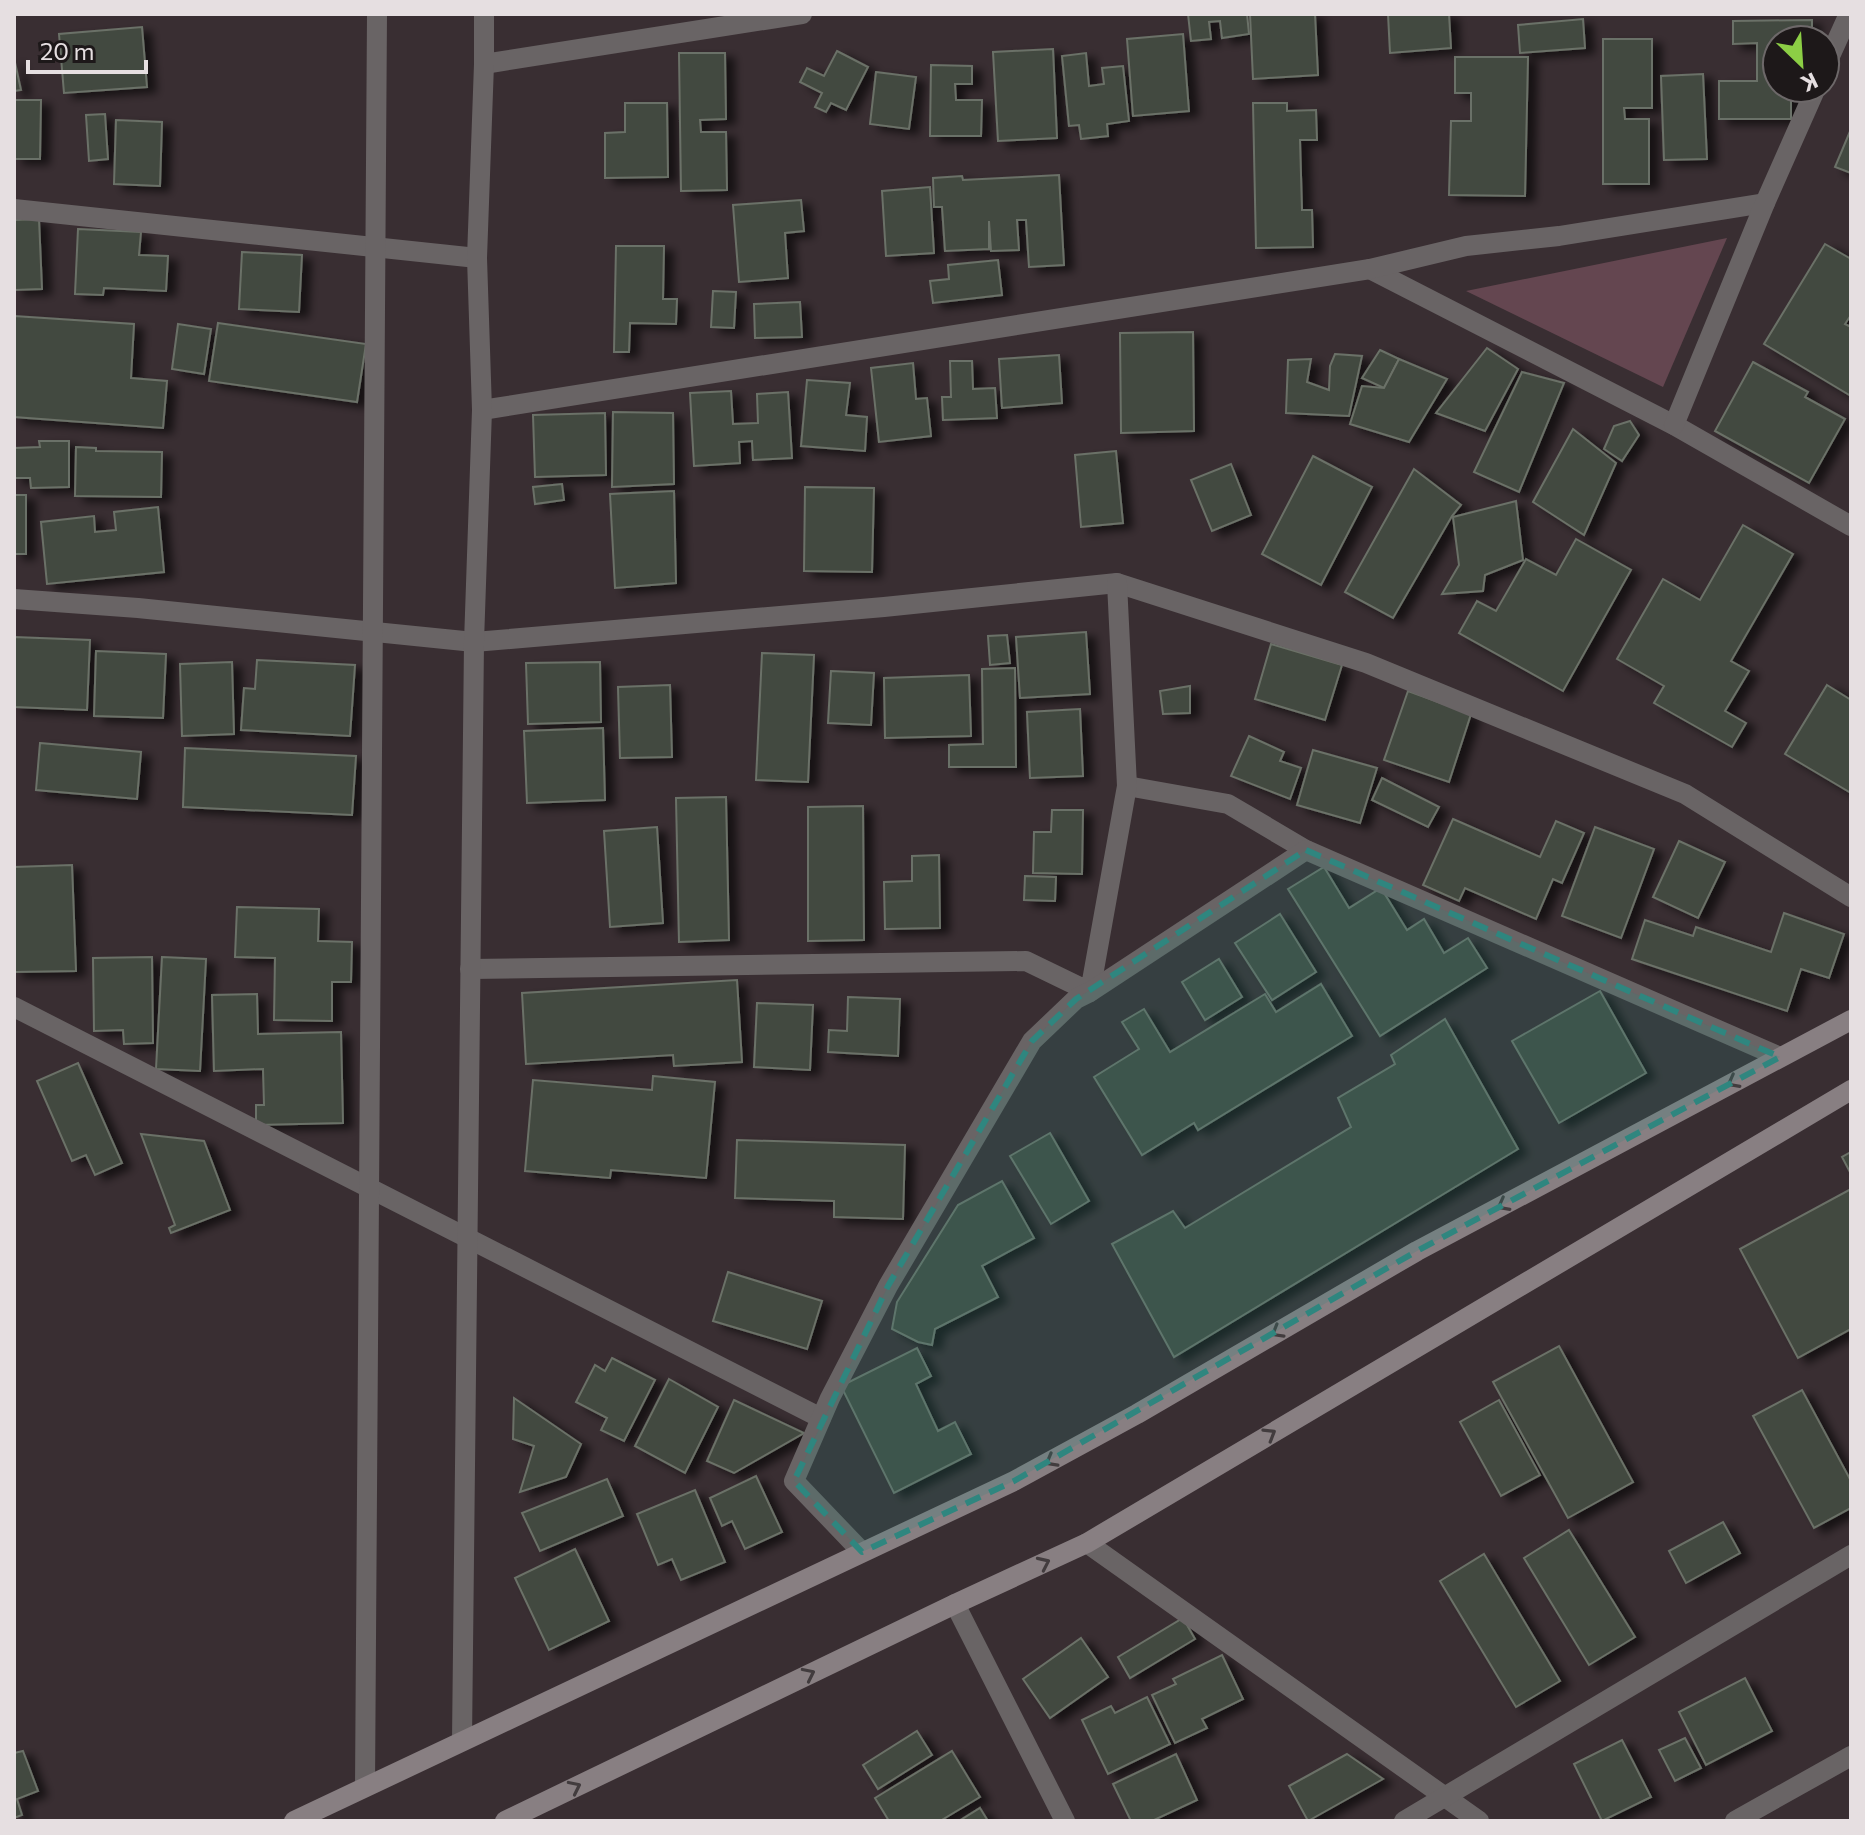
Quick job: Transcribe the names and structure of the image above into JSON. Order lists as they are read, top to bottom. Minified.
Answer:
{"scale_bar":"20 m","north":"bottom right"}
